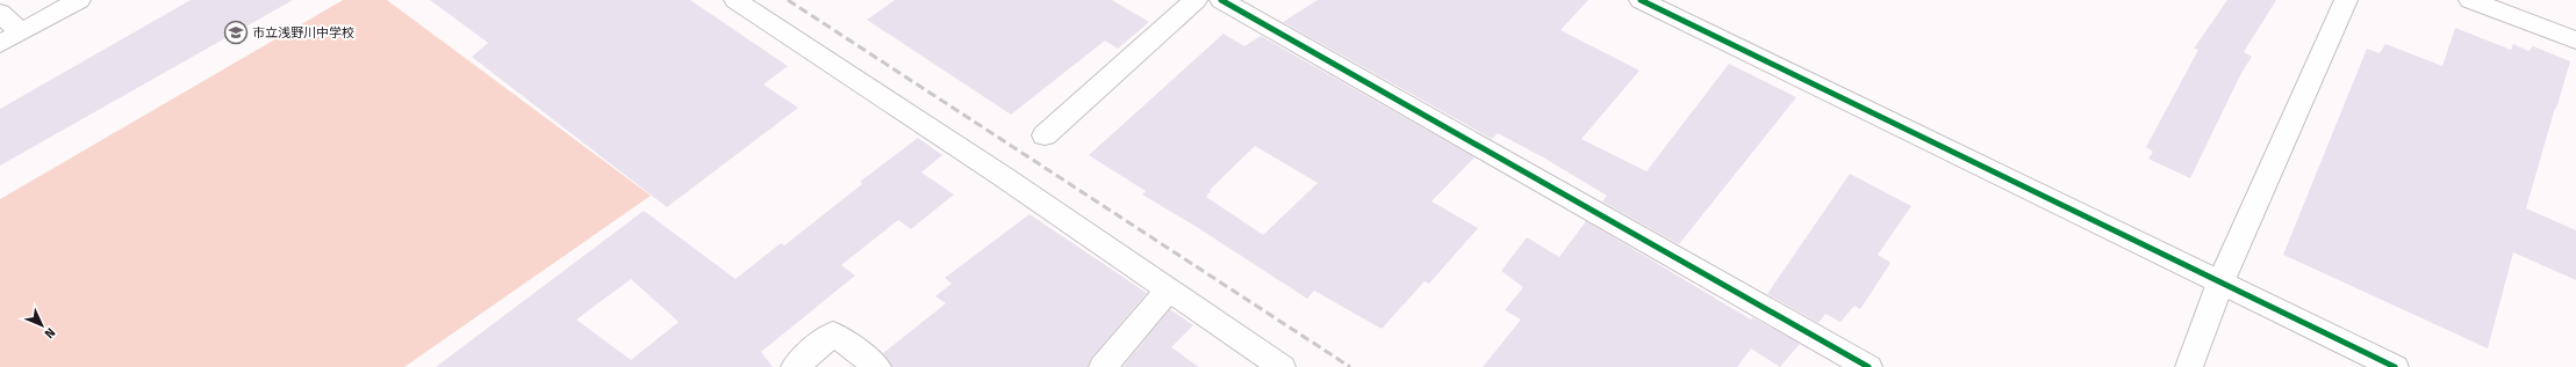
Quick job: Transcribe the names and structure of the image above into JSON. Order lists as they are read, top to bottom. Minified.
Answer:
{"places":{"school or university":["市立浅野川中学校"]},"north":"bottom right"}
